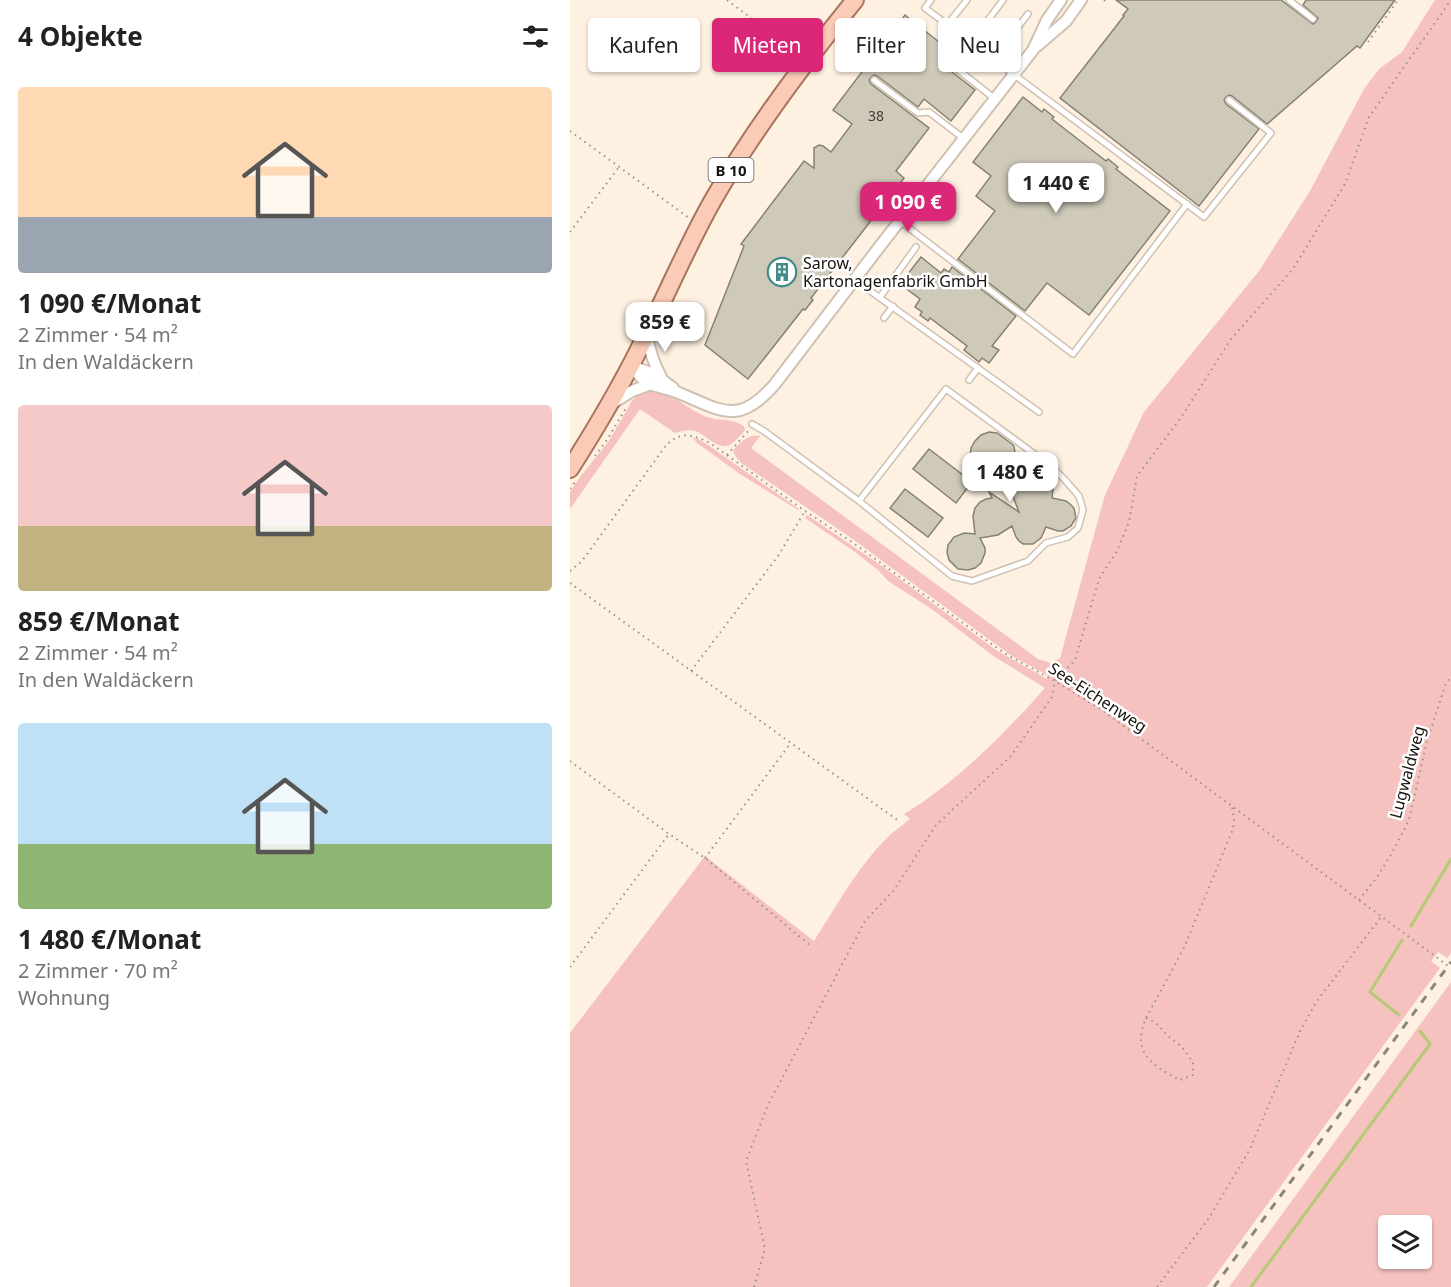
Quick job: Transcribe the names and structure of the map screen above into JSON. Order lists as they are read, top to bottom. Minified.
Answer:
{"streets":{"main road":["B 10"],"path":["See-Eichenweg","Lugwaldweg"]},"crossings":[["See-Eichenweg","Lugwaldweg"]],"places":{"building":["Sarow, Kartonagenfabrik GmbH"]},"house_numbers":["38"],"page":{"heading":"4 Objekte","chip":["Kaufen","Mieten","Filter","Neu"],"list":[{"name":"1 090 €/Monat","note":"2 Zimmer · 54 m² · In den Waldäckern"},{"name":"859 €/Monat","note":"2 Zimmer · 54 m² · In den Waldäckern"},{"name":"1 480 €/Monat","note":"2 Zimmer · 70 m² · Wohnung"}],"price":["1 440 €","1 090 €","859 €","1 480 €"]}}
